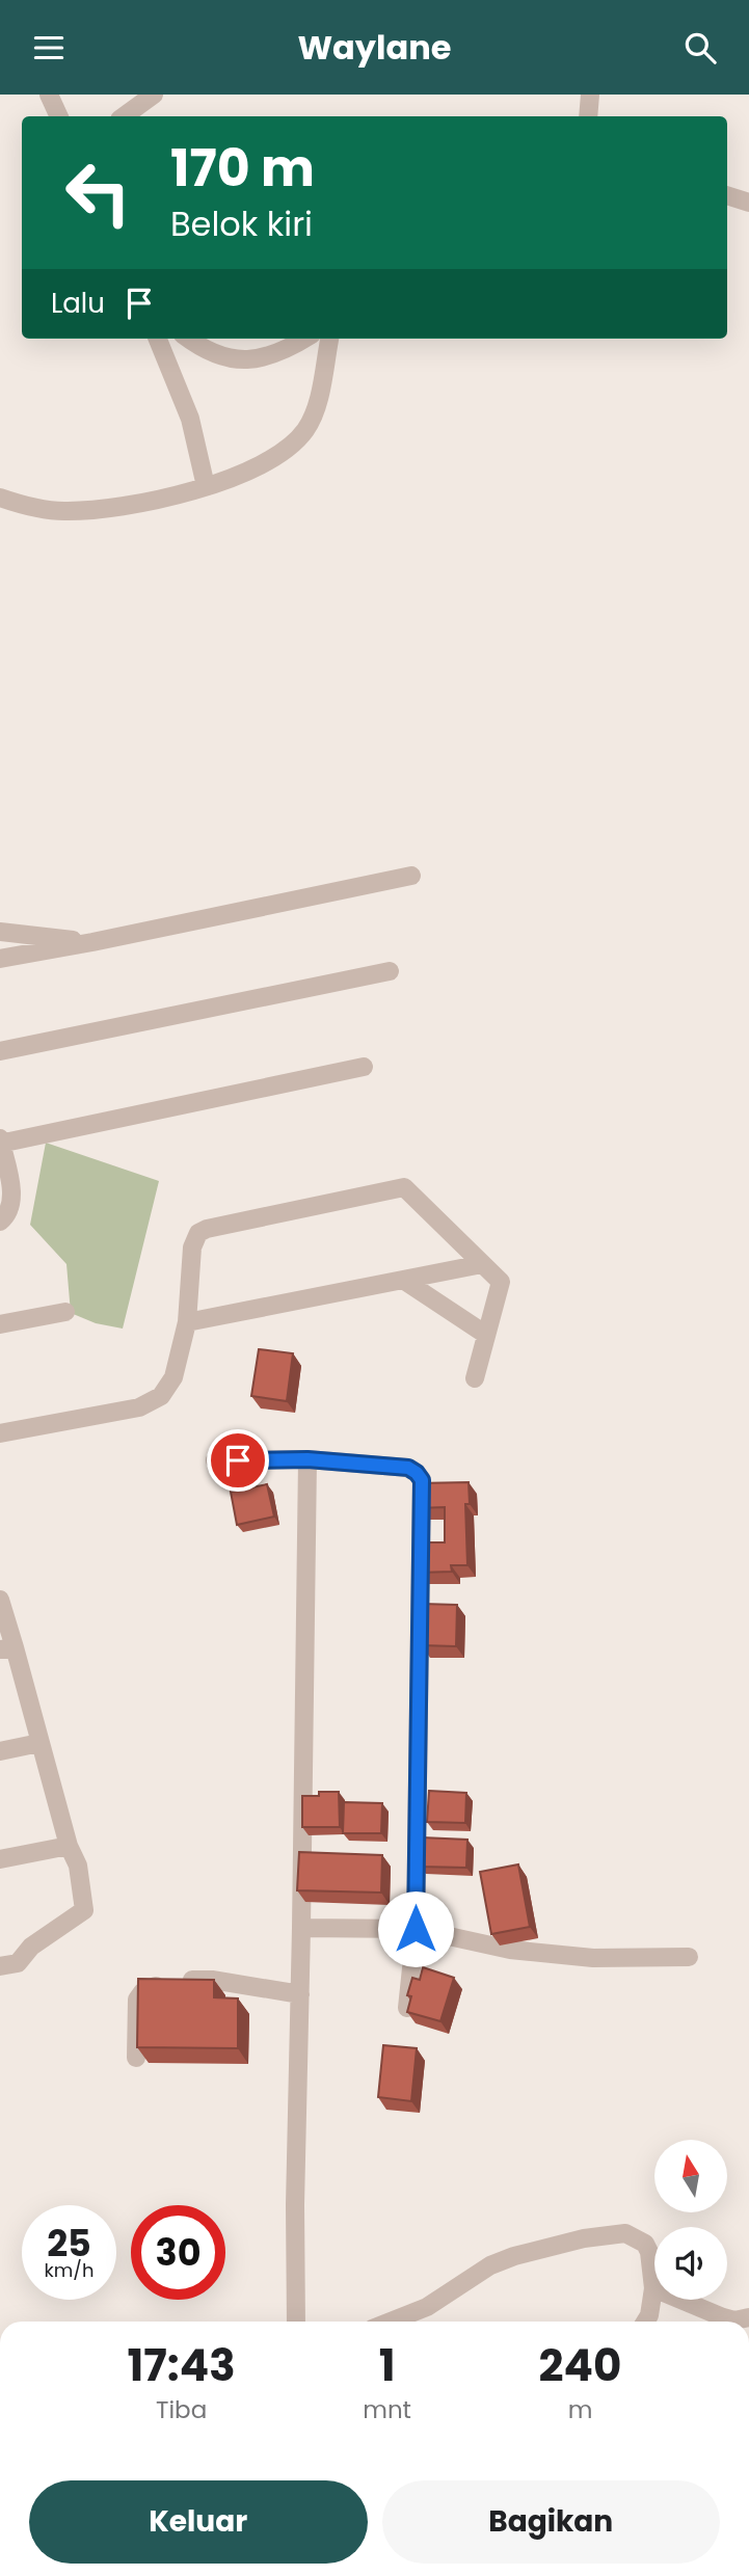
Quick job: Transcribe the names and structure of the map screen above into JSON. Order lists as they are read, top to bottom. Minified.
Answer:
{"north":"top","page":{"header":"Waylane","turn":["170 m","Belok kiri"],"then":"Lalu","speed":"25 km/h","limit":"30","eta":["17:43","Tiba","1","mnt","240","m"],"buttons":["Keluar","Bagikan"]}}
